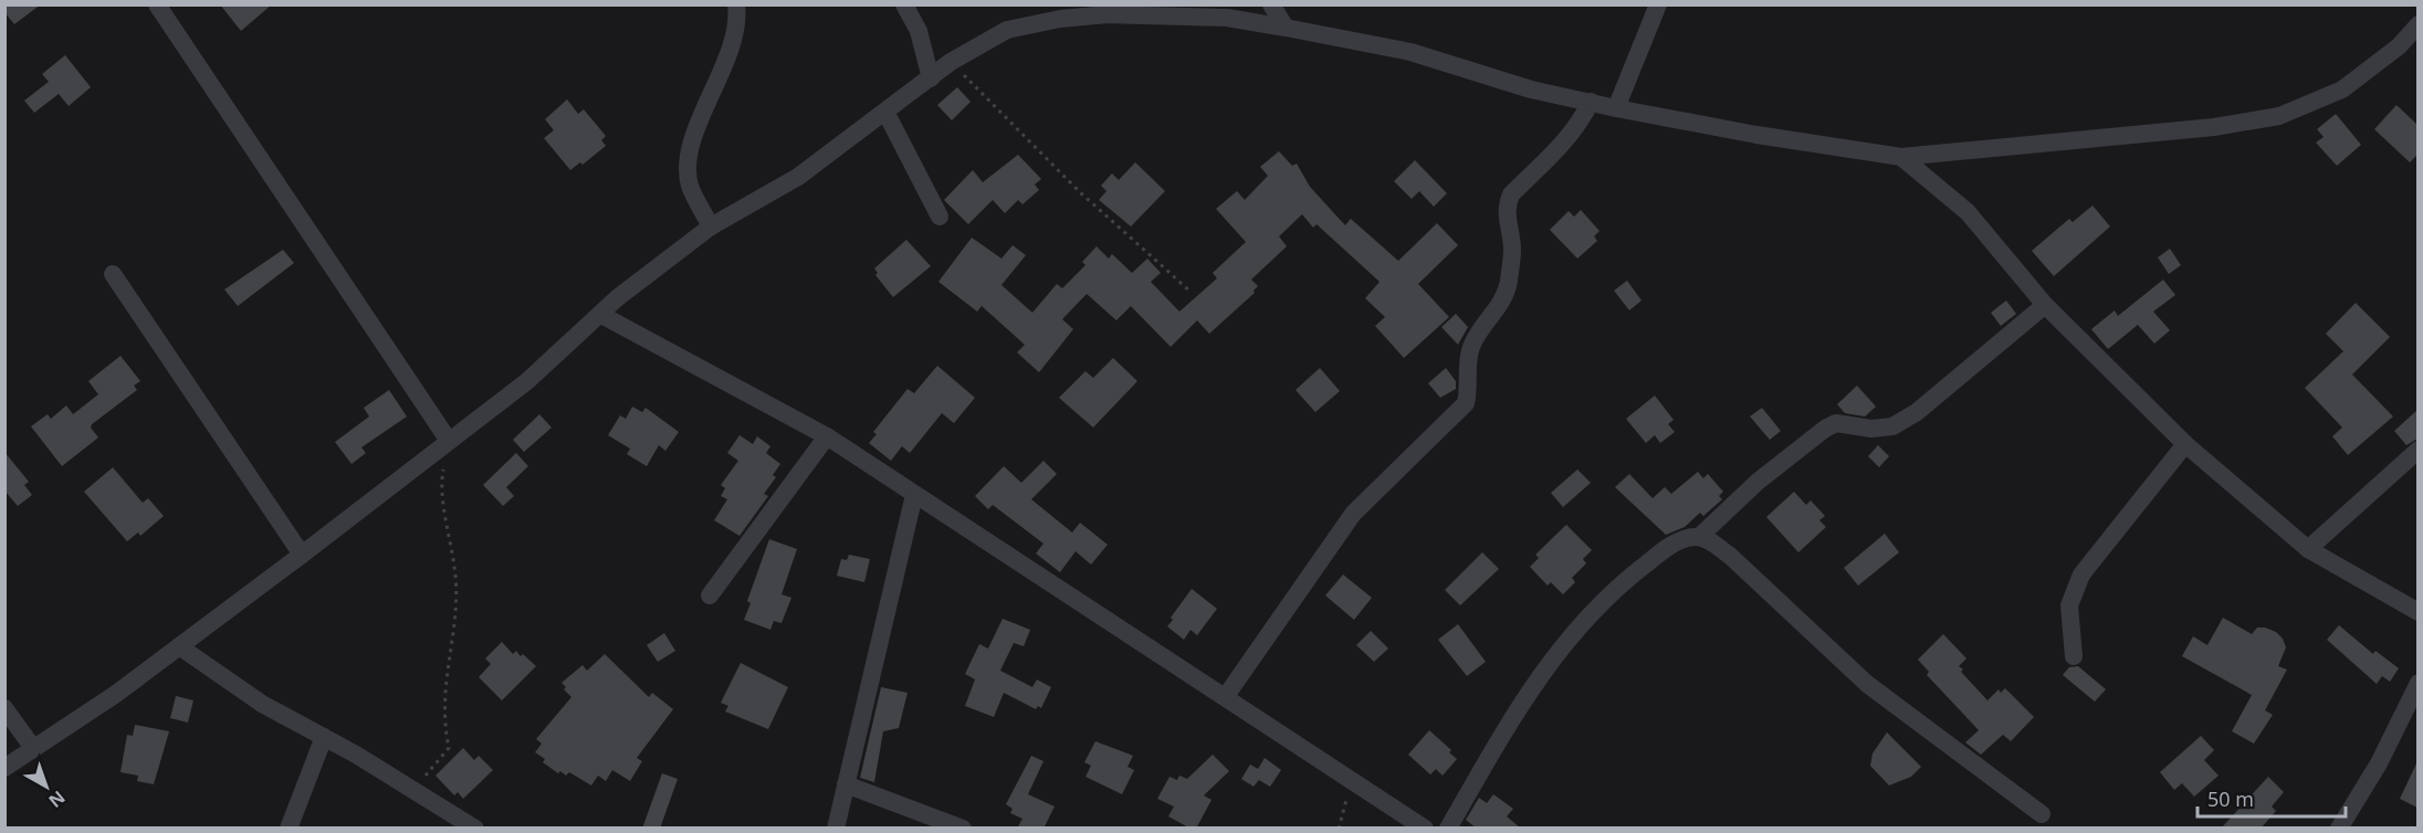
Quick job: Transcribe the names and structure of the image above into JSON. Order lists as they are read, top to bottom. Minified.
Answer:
{"scale_bar":"50 m","north":"bottom right"}
